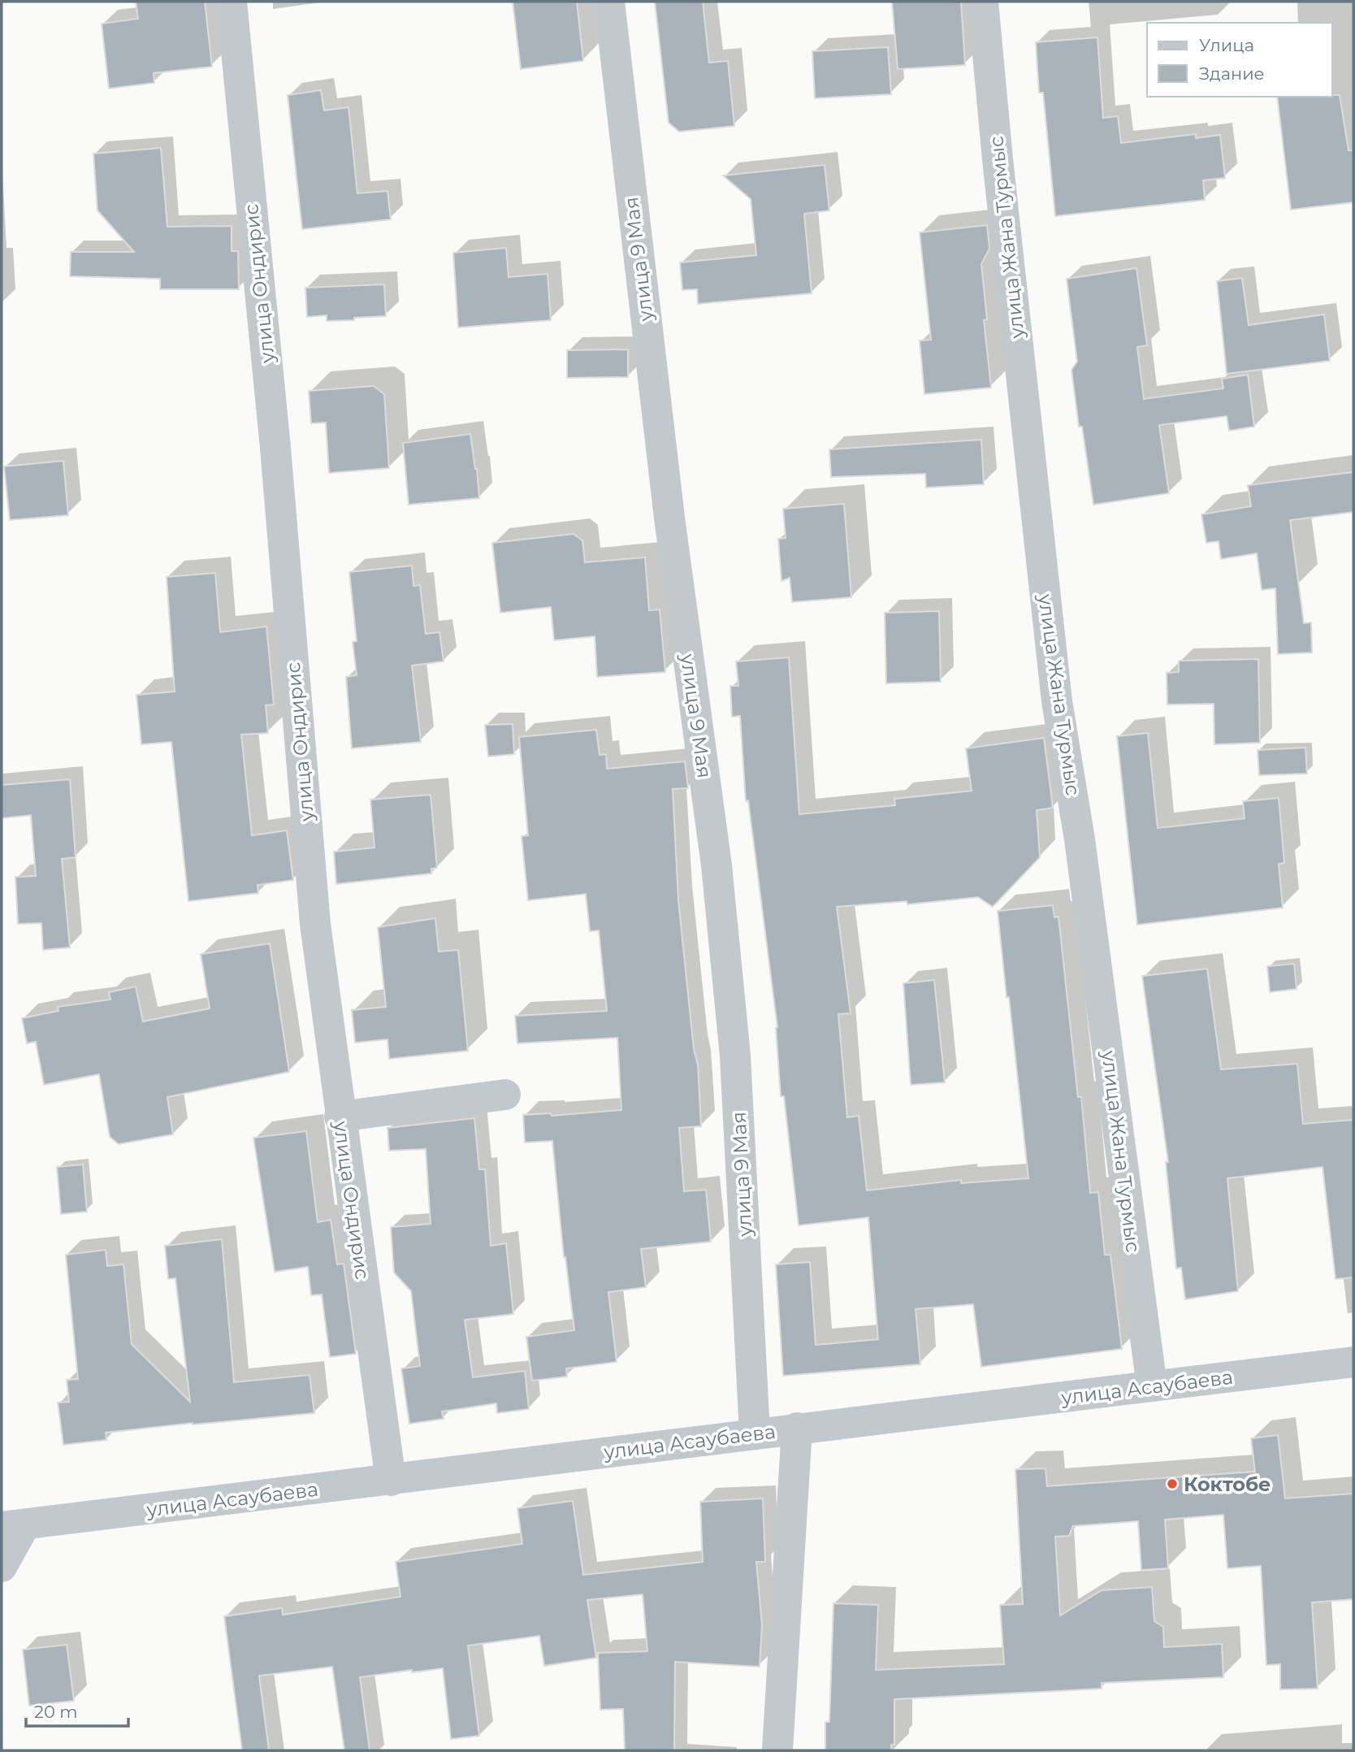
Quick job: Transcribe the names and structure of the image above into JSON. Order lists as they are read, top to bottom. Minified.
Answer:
{"streets":{"street":["улица Жана Турмыс","улица 9 Мая","улица Ондирис","улица Асаубаева"]},"crossings":[["улица Жана Турмыс","улица Асаубаева"],["улица 9 Мая","улица Асаубаева"],["улица Ондирис","улица Асаубаева"]],"places":["Коктобе"],"legend":["Улица","Здание"],"scale_bar":"20 m"}
